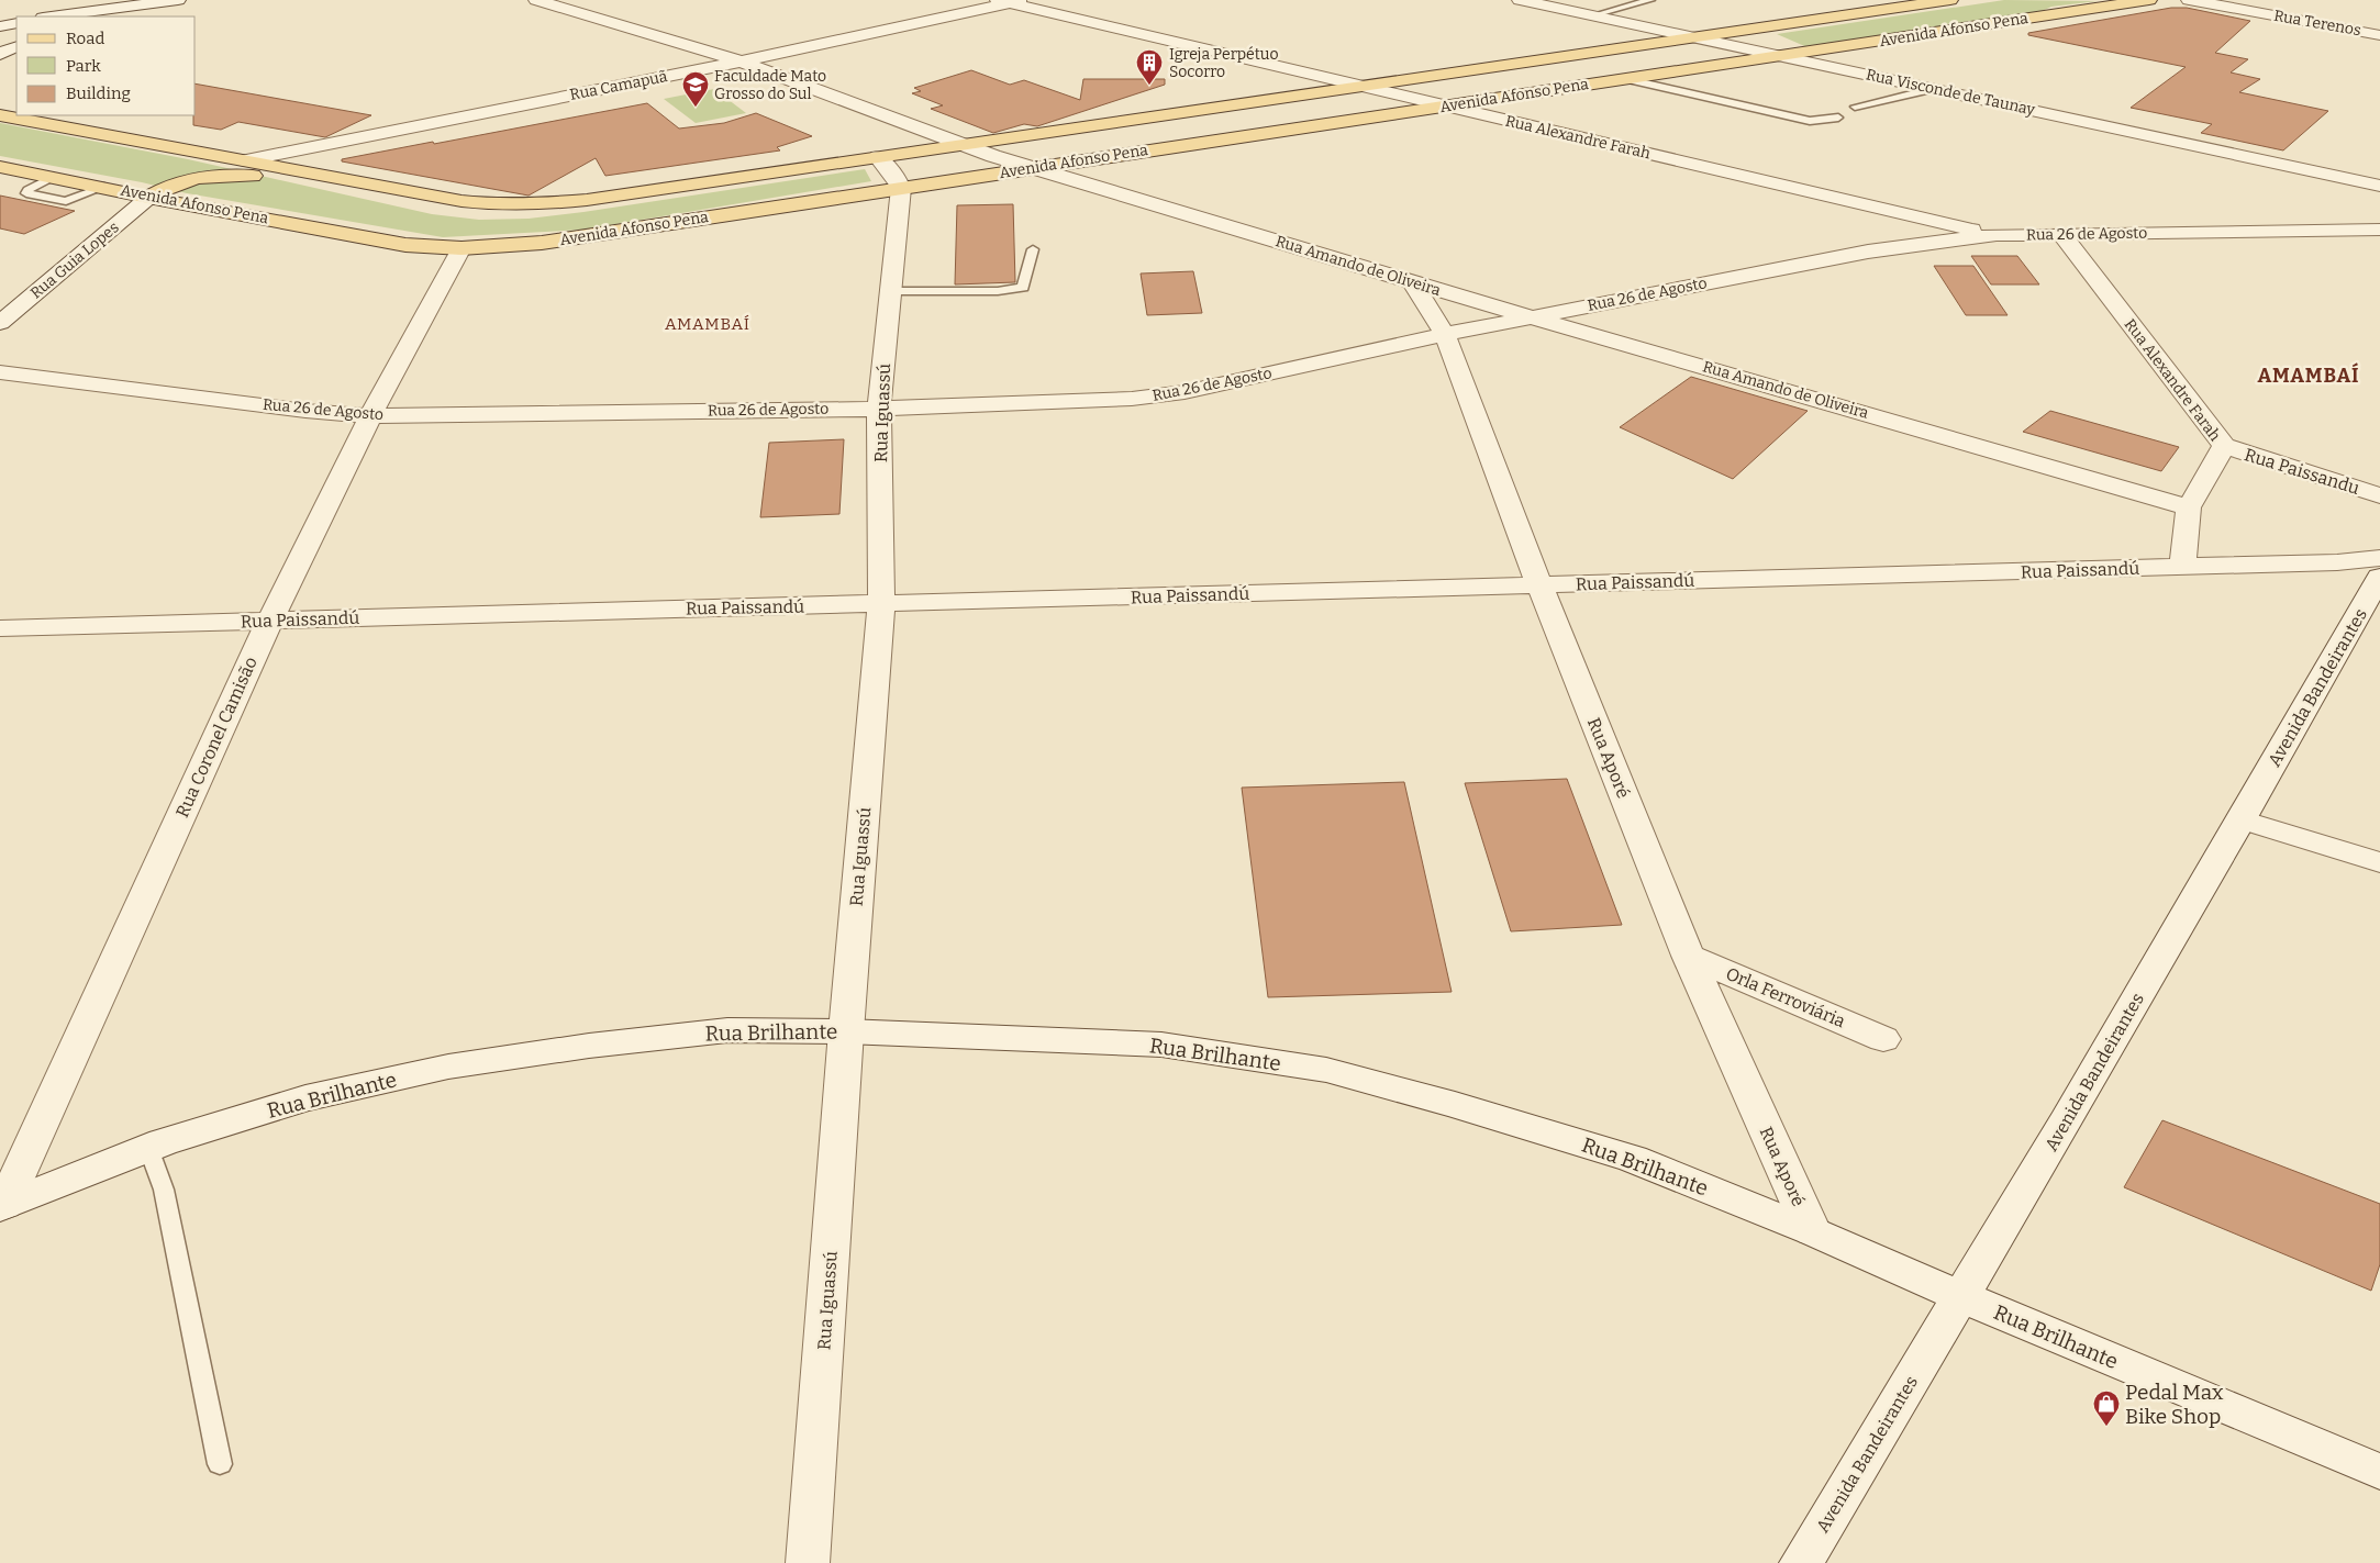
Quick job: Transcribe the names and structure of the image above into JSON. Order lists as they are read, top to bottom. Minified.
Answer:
{"streets":{"main road":["Avenida Afonso Pena"],"street":["Rua Terenos","Rua Camapuã","Rua Visconde de Taunay","Rua Alexandre Farah","Rua 26 de Agosto","Rua Guia Lopes","Rua Amando de Oliveira","Rua Iguassú","Rua Paissandu","Rua Paissandú","Avenida Bandeirantes","Rua Coronel Camisão","Rua Aporé","Orla Ferroviária","Rua Brilhante"]},"crossings":[["Avenida Afonso Pena","Rua Camapuã"],["Avenida Afonso Pena","Rua Visconde de Taunay"],["Avenida Afonso Pena","Rua Alexandre Farah"],["Avenida Afonso Pena","Rua Guia Lopes"],["Avenida Afonso Pena","Rua Amando de Oliveira"],["Avenida Afonso Pena","Rua Iguassú"],["Avenida Afonso Pena","Rua Coronel Camisão"],["Rua Camapuã","Rua Alexandre Farah"],["Rua Camapuã","Rua Amando de Oliveira"],["Rua Alexandre Farah","Rua 26 de Agosto"],["Rua Alexandre Farah","Rua Amando de Oliveira"],["Rua Alexandre Farah","Rua Paissandu"],["Rua Alexandre Farah","Rua Paissandú"],["Rua 26 de Agosto","Rua Amando de Oliveira"],["Rua 26 de Agosto","Rua Iguassú"],["Rua 26 de Agosto","Rua Coronel Camisão"],["Rua 26 de Agosto","Rua Aporé"],["Rua Amando de Oliveira","Rua Aporé"],["Rua Iguassú","Rua Paissandú"],["Rua Iguassú","Rua Brilhante"],["Rua Paissandú","Rua Coronel Camisão"],["Rua Paissandú","Rua Aporé"],["Avenida Bandeirantes","Rua Brilhante"],["Rua Coronel Camisão","Rua Brilhante"],["Rua Aporé","Orla Ferroviária"],["Rua Aporé","Rua Brilhante"]],"districts":["AMAMBAÍ","AMAMBAÍ"],"places":{"building":["Igreja Perpétuo Socorro"],"school or university":["Faculdade Mato Grosso do Sul"],"shop":["Pedal Max Bike Shop"]},"legend":["Road","Park","Building"]}
